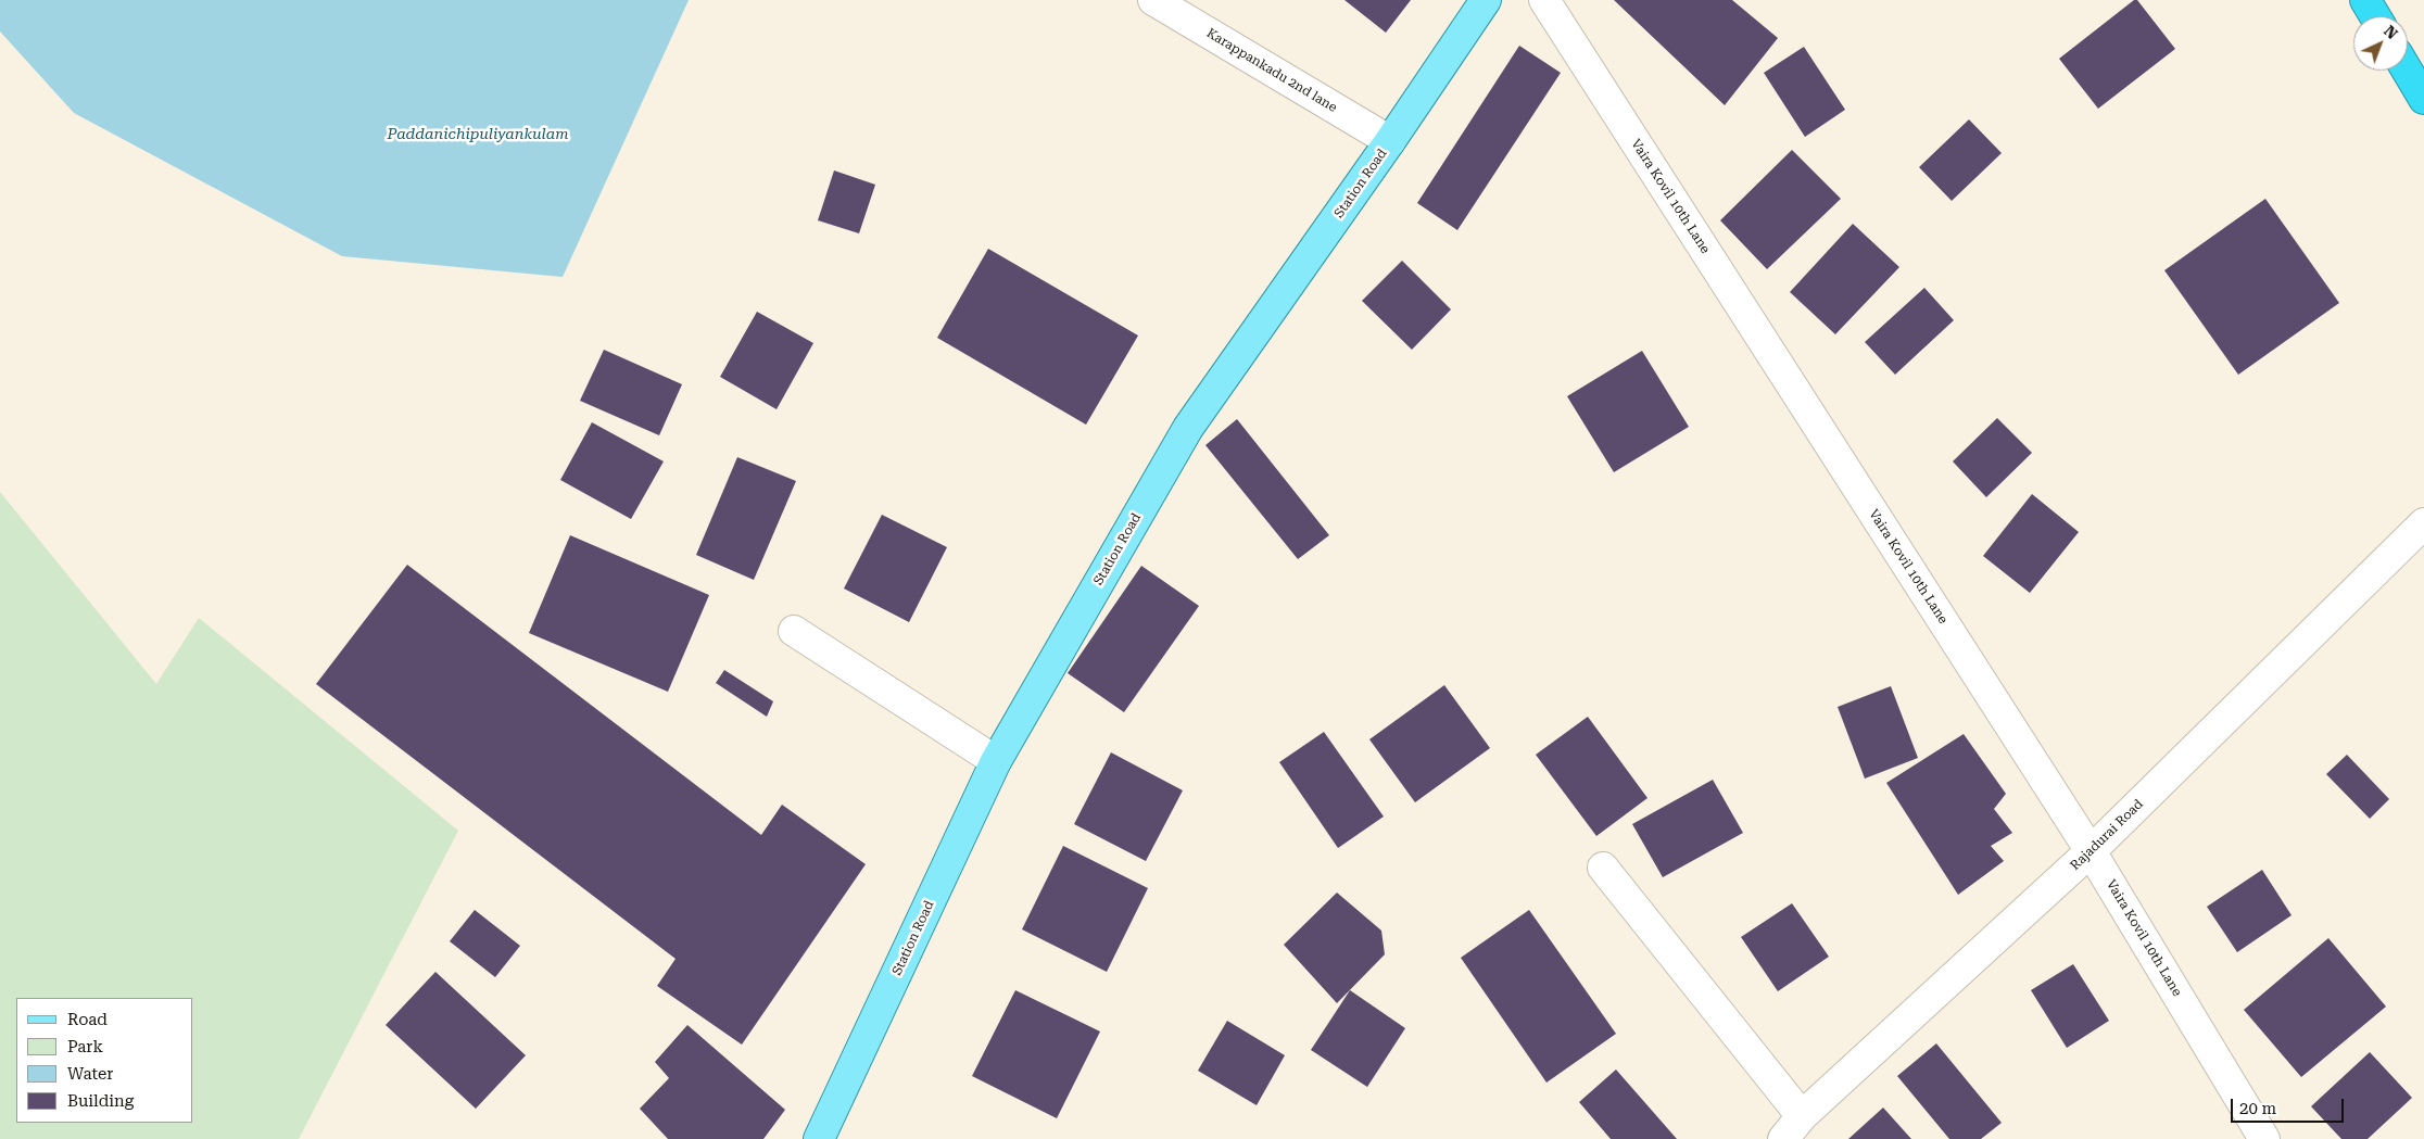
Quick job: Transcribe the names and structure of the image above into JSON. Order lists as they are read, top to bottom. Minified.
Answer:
{"streets":{"main road":["Station Road"],"street":["Karappankadu 2nd lane","Vaira Kovil 10th Lane","Rajadurai Road"]},"crossings":[["Karappankadu 2nd lane","Station Road"],["Vaira Kovil 10th Lane","Rajadurai Road"]],"water":["Paddanichipuliyankulam"],"legend":["Road","Park","Water","Building"],"scale_bar":"20 m","north":"top right"}
